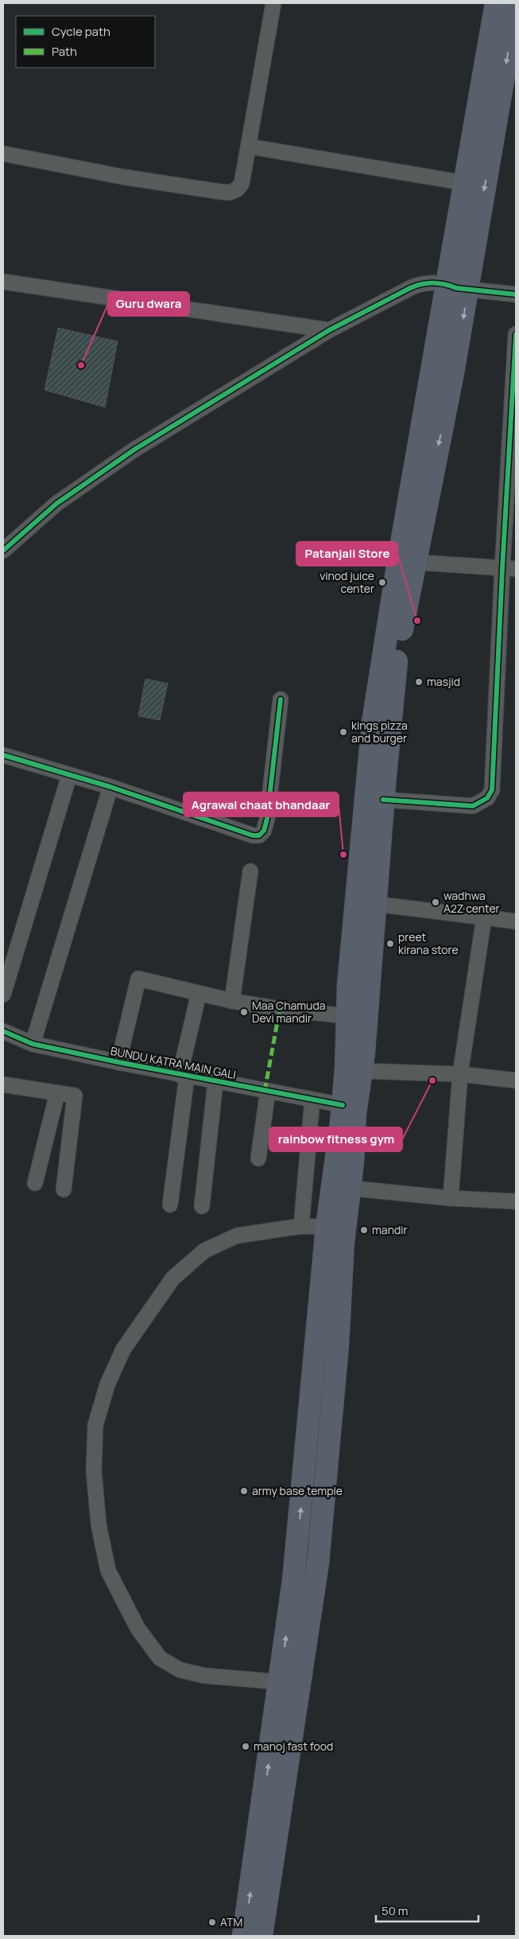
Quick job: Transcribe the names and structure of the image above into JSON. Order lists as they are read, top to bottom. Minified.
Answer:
{"streets":{"street":["BUNDU KATRA MAIN GALI"]},"places":["Guru dwara","vinod juice center","Patanjali Store","masjid","kings pizza and burger","Agrawal chaat bhandaar","wadhwa A2Z center","preet kirana store","Maa Chamuda Devi mandir","rainbow fitness gym","mandir","army base temple","manoj fast food","ATM"],"legend":["Cycle path","Path"],"scale_bar":"50 m"}
